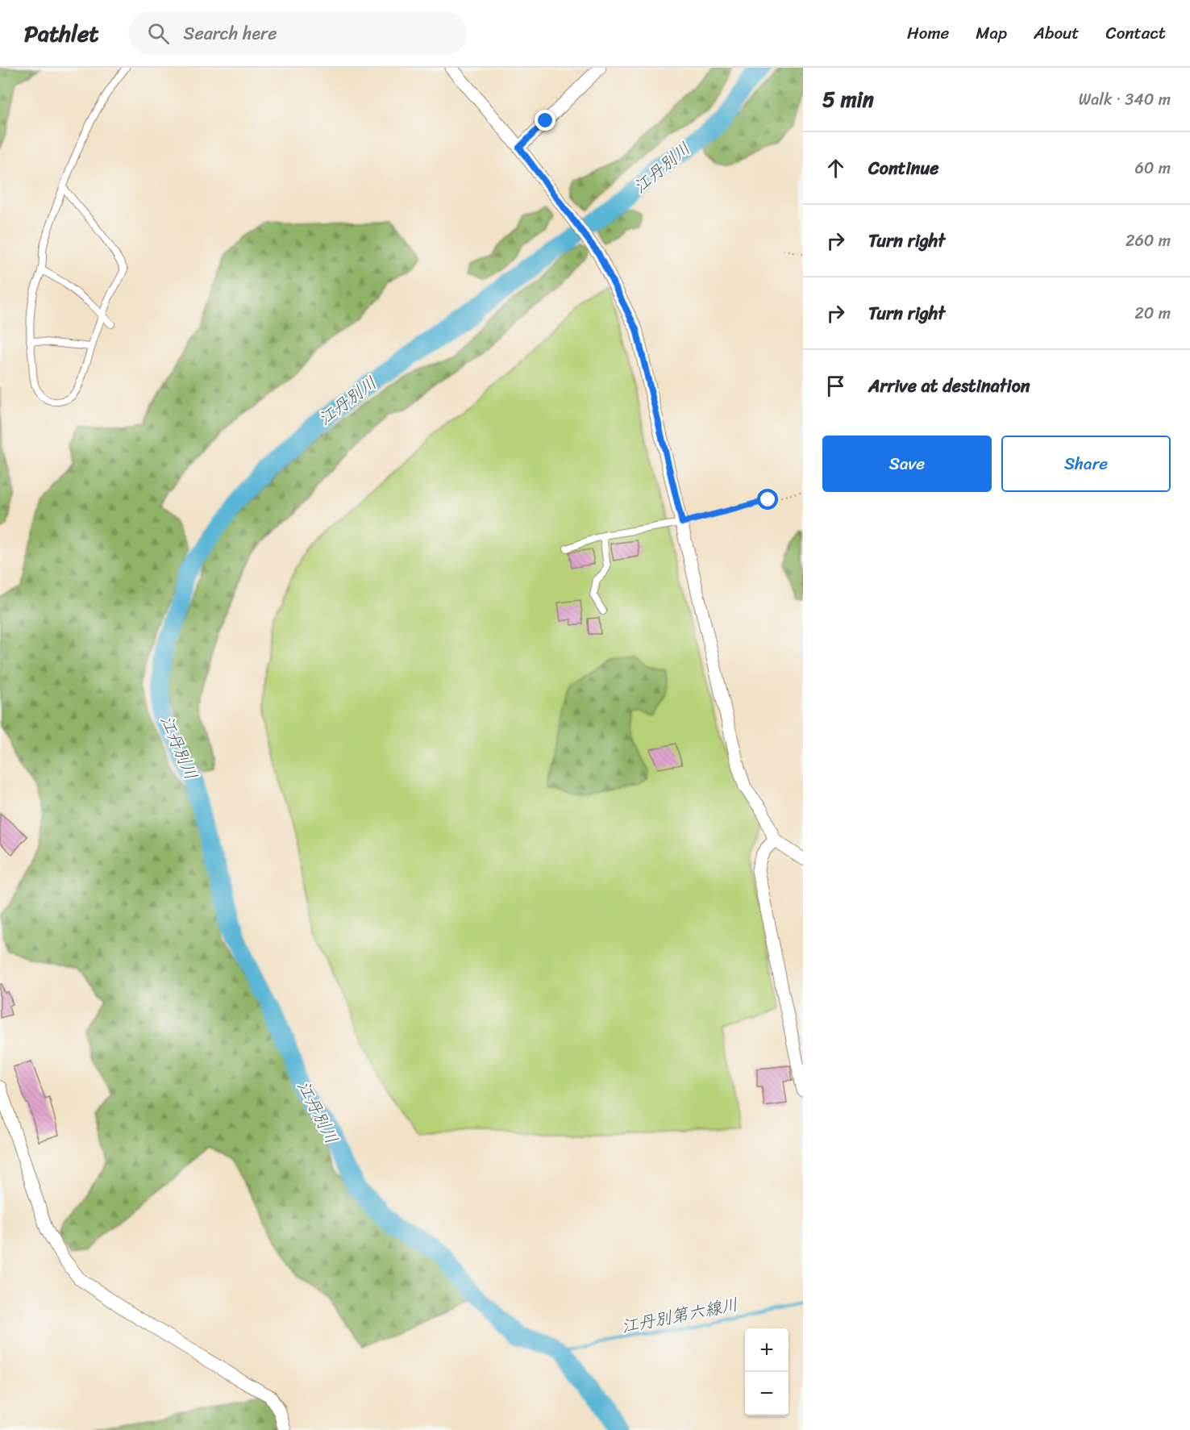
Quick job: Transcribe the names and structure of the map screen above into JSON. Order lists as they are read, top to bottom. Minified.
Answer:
{"water":["江丹別川","江丹別第六線川"],"page":{"header":"Pathlet","search":"Search here","nav":["Home","Map","About","Contact"],"heading":["5 min","Walk · 340 m"],"list":[["Continue","60 m"],["Turn right","260 m"],["Turn right","20 m"],"Arrive at destination"],"buttons":["Save","Share"],"map_buttons":["+","−"]}}
